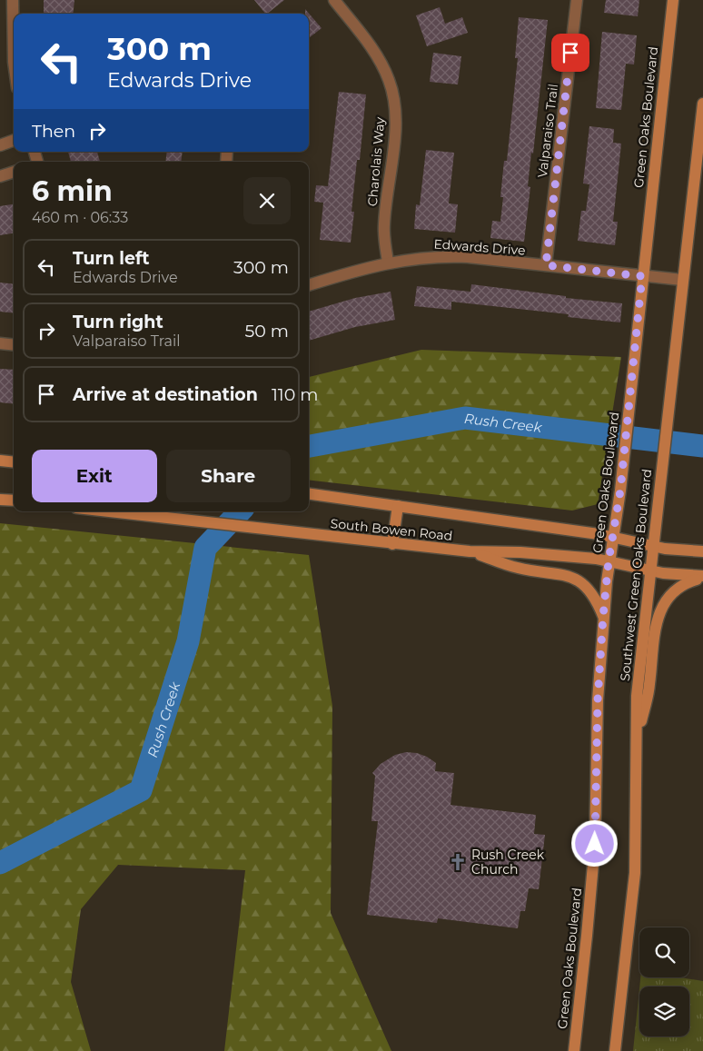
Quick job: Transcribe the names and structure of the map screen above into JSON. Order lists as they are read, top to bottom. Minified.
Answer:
{"streets":{"main road":["Green Oaks Boulevard","South Bowen Road","Southwest Green Oaks Boulevard"],"street":["Valparaiso Trail","Charolais Way","Edwards Drive"]},"crossings":[["Green Oaks Boulevard","Edwards Drive"],["Green Oaks Boulevard","South Bowen Road"],["Valparaiso Trail","Edwards Drive"],["Charolais Way","Edwards Drive"],["Edwards Drive","Southwest Green Oaks Boulevard"],["South Bowen Road","Southwest Green Oaks Boulevard"]],"water":["Rush Creek"],"places":{"church":["Rush Creek Church"]},"page":{"turn":["300 m","Edwards Drive"],"then":"Then","heading":["6 min","460 m · 06:33"],"list":[{"name":"Turn left","note":"Edwards Drive","value":"300 m"},{"name":"Turn right","note":"Valparaiso Trail","value":"50 m"},{"name":"Arrive at destination","value":"110 m"}],"buttons":["Exit","Share"]}}
